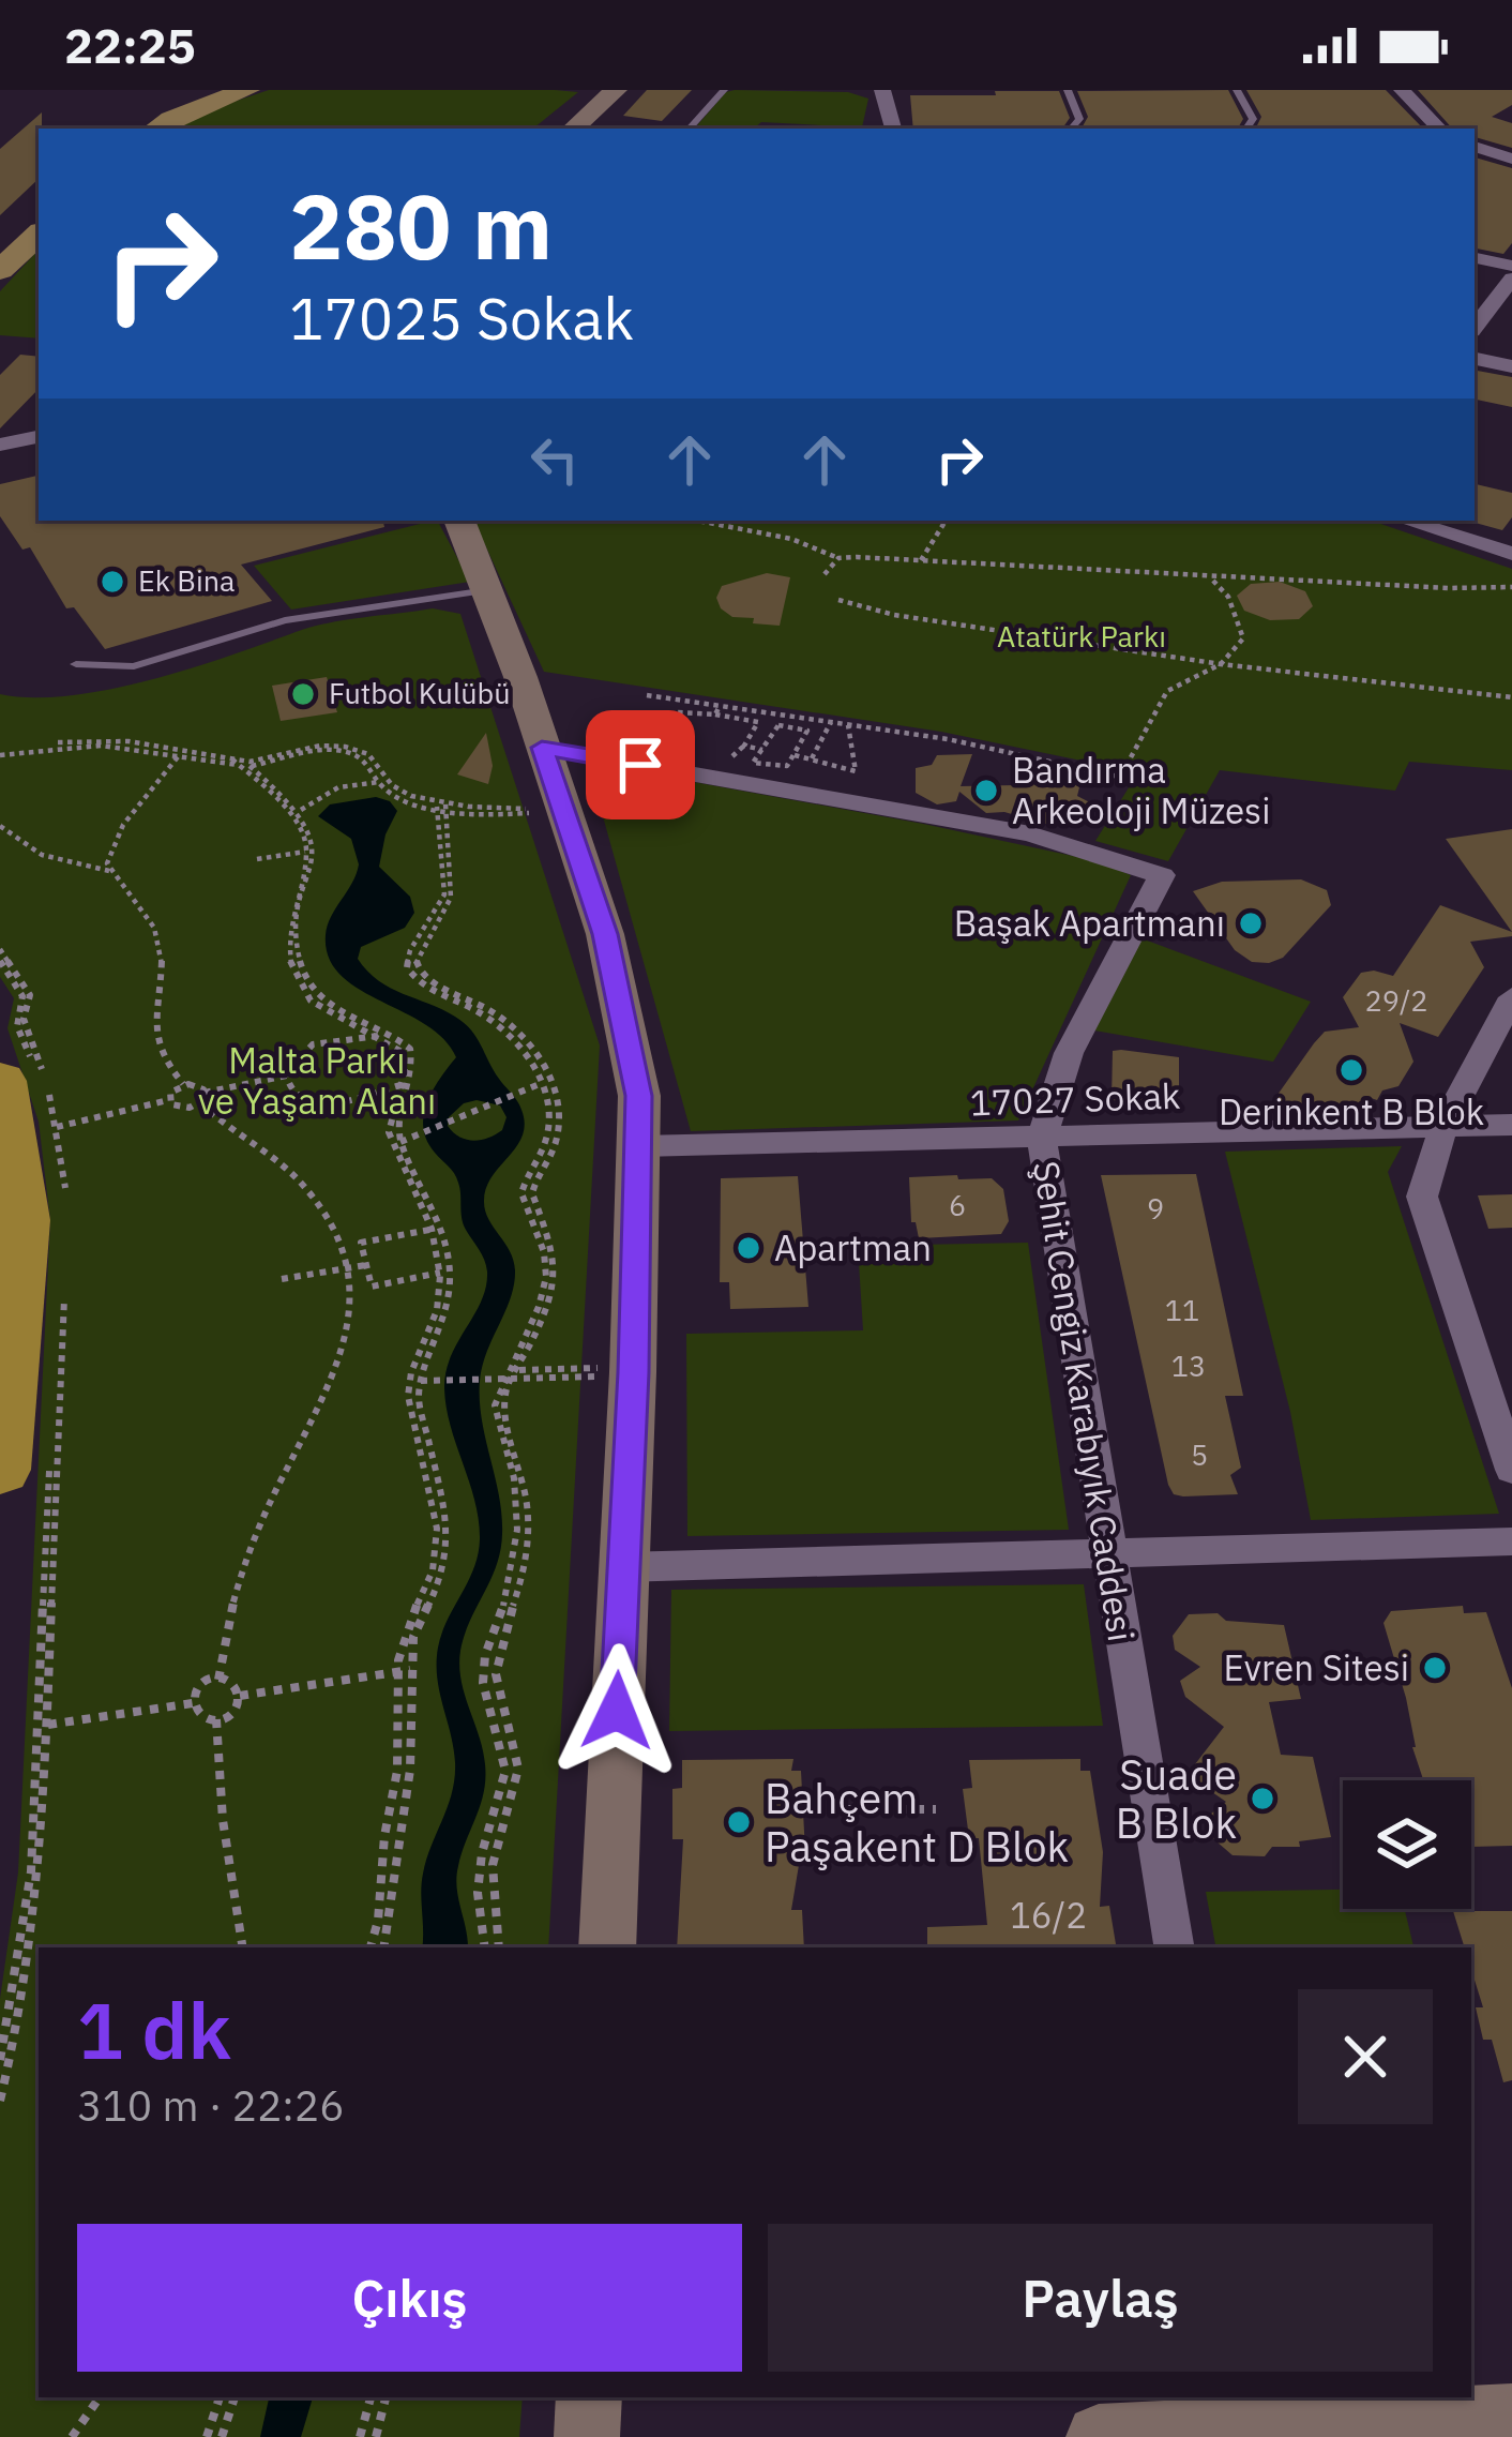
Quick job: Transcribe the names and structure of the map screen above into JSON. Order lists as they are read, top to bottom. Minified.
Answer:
{"streets":{"street":["17027 Sokak","Şehit Cengiz Karabıyık Caddesi"]},"crossings":[["17027 Sokak","Şehit Cengiz Karabıyık Caddesi"]],"parks":["Atatürk Parkı","Malta Parkı ve Yaşam Alanı"],"places":["Ek Bina","Futbol Kulübü","Bandırma Arkeoloji Müzesi","Başak Apartmanı","Derinkent B Blok","Apartman","Evren Sitesi","Suade B Blok","Bahçem Paşakent D Blok"],"house_numbers":["29/2","6","9","11","13","5","16/2"],"page":{"status":"22:25","turn":["280 m","17025 Sokak"],"heading":["1 dk","310 m · 22:26"],"buttons":["Çıkış","Paylaş"]}}
